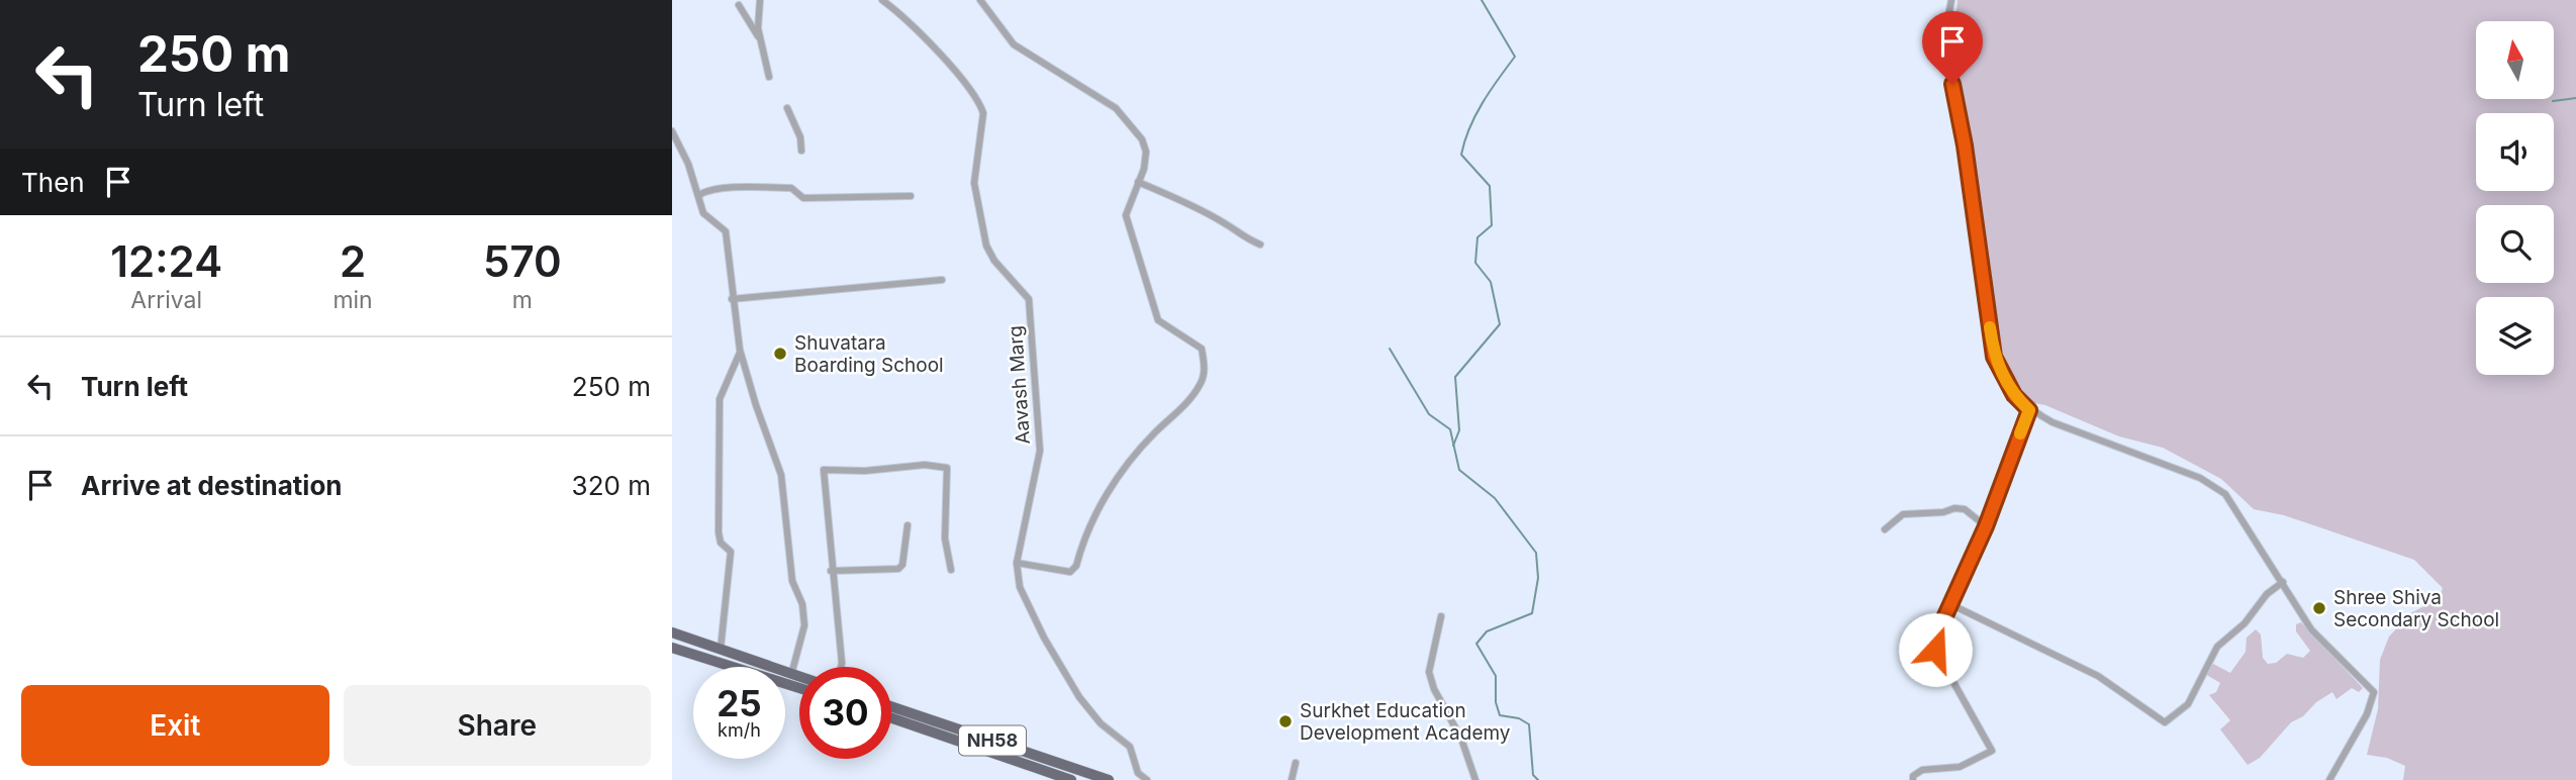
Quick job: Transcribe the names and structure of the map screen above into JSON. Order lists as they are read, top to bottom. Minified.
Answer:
{"streets":{"main road":["NH58"],"street":["Aavash Marg"]},"places":["Shuvatara Boarding School","Shree Shiva Secondary School","Surkhet Education Development Academy"],"north":"top","page":{"turn":["250 m","Turn left"],"then":"Then","eta":["12:24","Arrival","2","min","570","m"],"list":[{"name":"Turn left","value":"250 m"},{"name":"Arrive at destination","value":"320 m"}],"speed":"25 km/h","limit":"30","buttons":["Exit","Share"]}}
